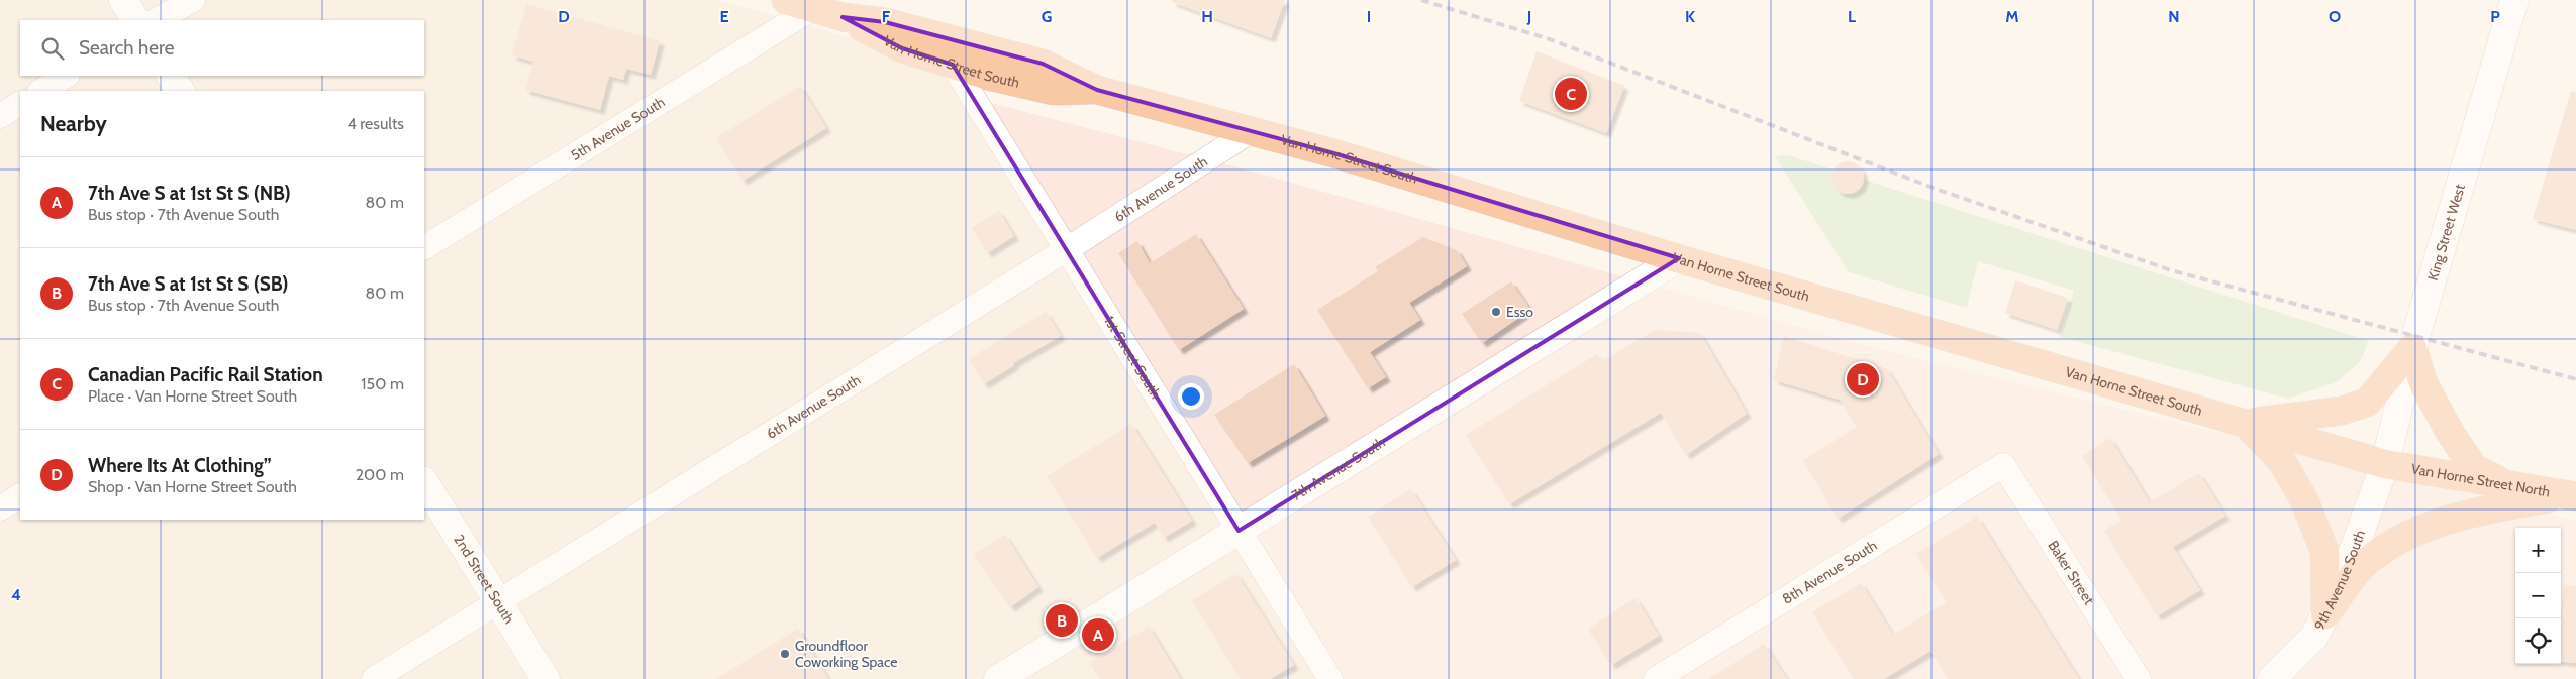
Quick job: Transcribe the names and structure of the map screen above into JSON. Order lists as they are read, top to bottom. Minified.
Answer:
{"streets":{"highway":["Van Horne Street South","Van Horne Street North"],"street":["5th Avenue South","6th Avenue South","King Street West","1st Street South","7th Avenue South","8th Avenue South","Baker Street","2nd Street South","9th Avenue South"]},"crossings":[["Van Horne Street South","5th Avenue South"],["Van Horne Street South","6th Avenue South"],["Van Horne Street South","King Street West"],["Van Horne Street South","1st Street South"],["Van Horne Street South","7th Avenue South"],["Van Horne Street South","Van Horne Street North"],["Van Horne Street South","9th Avenue South"],["6th Avenue South","1st Street South"],["6th Avenue South","2nd Street South"],["King Street West","Van Horne Street North"],["King Street West","9th Avenue South"],["1st Street South","7th Avenue South"],["Van Horne Street North","9th Avenue South"],["8th Avenue South","Baker Street"]],"places":["Esso","Groundfloor Coworking Space"],"page":{"search":"Search here","pins":["C","D","B","A"],"heading":["Nearby","4 results"],"list":[{"mark":"A","name":"7th Ave S at 1st St S (NB)","note":"Bus stop · 7th Avenue South","value":"80 m"},{"mark":"B","name":"7th Ave S at 1st St S (SB)","note":"Bus stop · 7th Avenue South","value":"80 m"},{"mark":"C","name":"Canadian Pacific Rail Station","note":"Place · Van Horne Street South","value":"150 m"},{"mark":"D","name":"Where Its At Clothing”","note":"Shop · Van Horne Street South","value":"200 m"}],"map_buttons":["+","−"]},"grid":{"columns":["D","E","F","G","H","I","J","K","L","M","N","O","P"],"rows":["4"]}}
